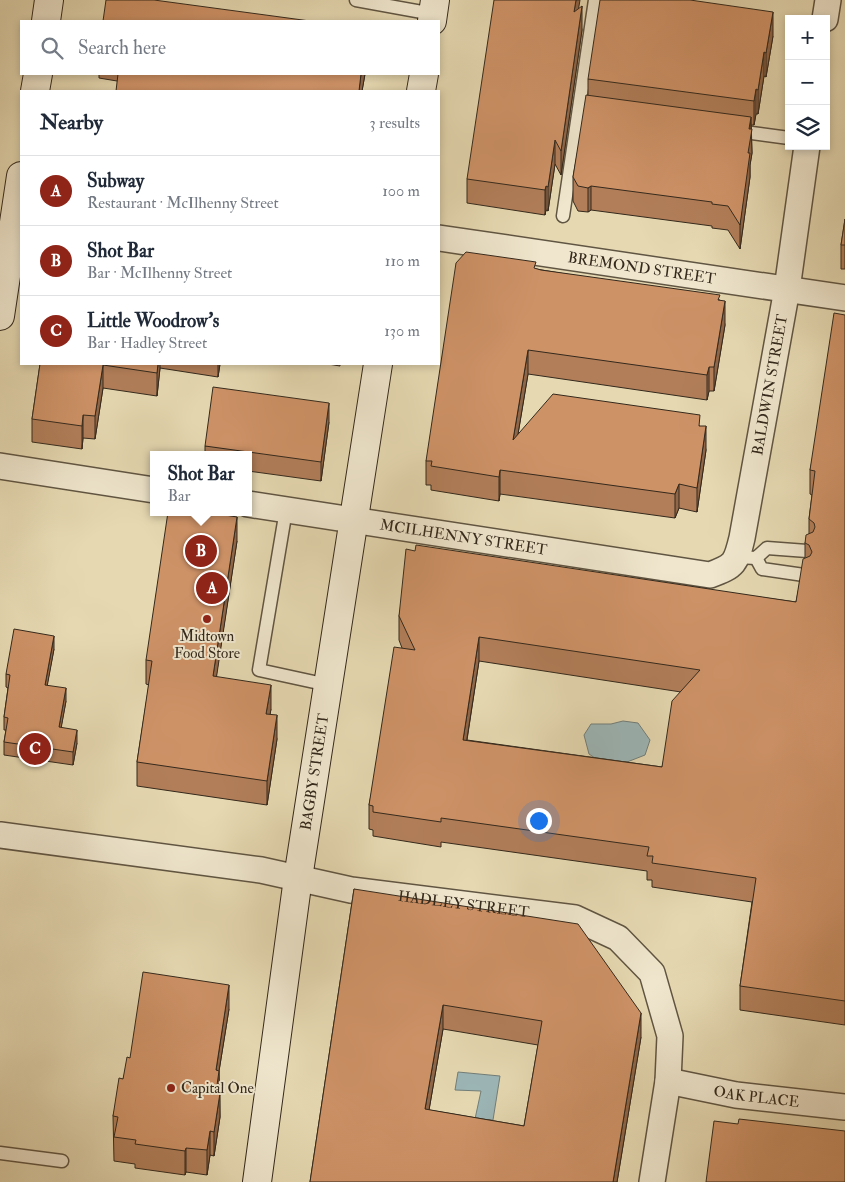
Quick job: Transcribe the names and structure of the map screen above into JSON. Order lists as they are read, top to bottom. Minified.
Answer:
{"streets":{"main road":["BAGBY STREET"],"street":["BREMOND STREET","BALDWIN STREET","MCILHENNY STREET","HADLEY STREET","OAK PLACE"]},"crossings":[["BREMOND STREET","BALDWIN STREET"],["BALDWIN STREET","MCILHENNY STREET"],["MCILHENNY STREET","BAGBY STREET"],["BAGBY STREET","HADLEY STREET"],["HADLEY STREET","OAK PLACE"]],"places":["Midtown Food Store","Capital One"],"page":{"map_buttons":["+","−"],"search":"Search here","heading":["Nearby","3 results"],"list":[{"mark":"A","name":"Subway","note":"Restaurant · McIlhenny Street","value":"100 m"},{"mark":"B","name":"Shot Bar","note":"Bar · McIlhenny Street","value":"110 m"},{"mark":"C","name":"Little Woodrow's","note":"Bar · Hadley Street","value":"130 m"}],"popup":["Shot Bar","Bar"],"pins":["B","A","C"]}}
